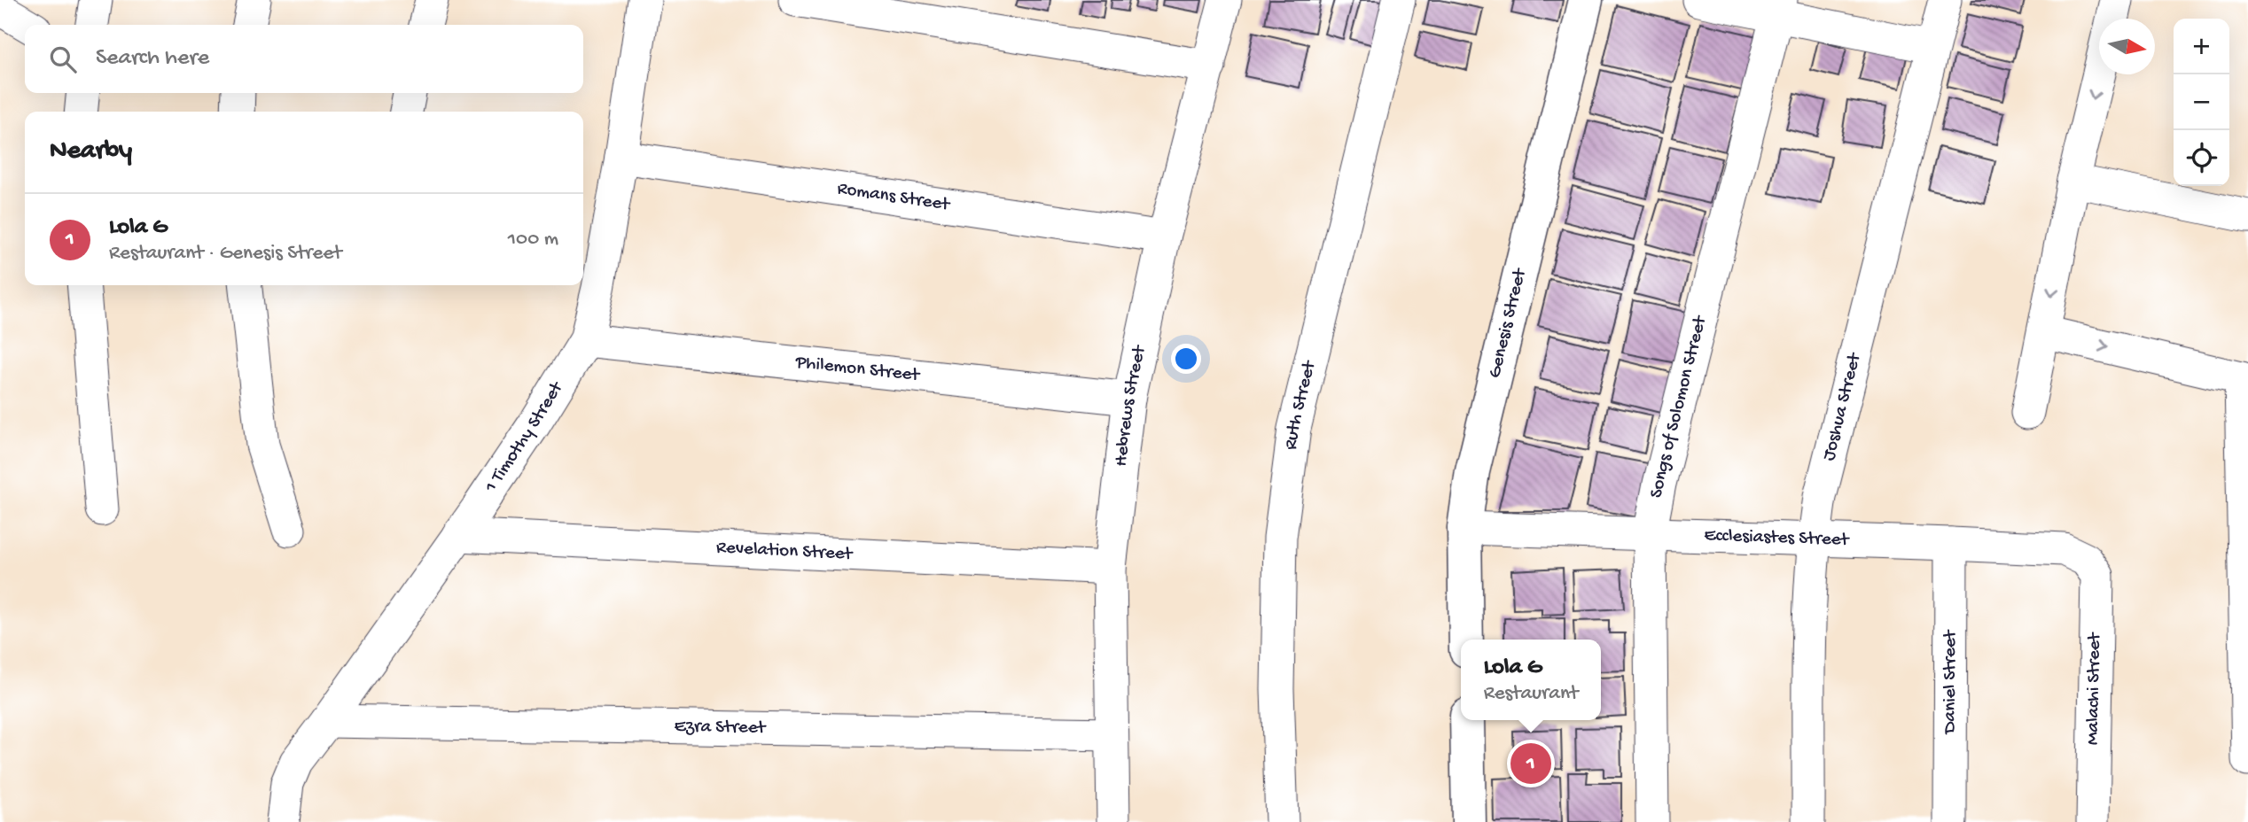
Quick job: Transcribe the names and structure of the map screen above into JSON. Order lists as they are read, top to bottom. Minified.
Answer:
{"streets":{"street":["Romans Street","Genesis Street","Philemon Street","Hebrews Street","Ruth Street","Songs of Solomon Street","Joshua Street","1 Timothy Street","Ecclesiastes Street","Revelation Street","Daniel Street","Malachi Street","Ezra Street"]},"crossings":[["Romans Street","Hebrews Street"],["Romans Street","1 Timothy Street"],["Genesis Street","Ecclesiastes Street"],["Philemon Street","Hebrews Street"],["Philemon Street","1 Timothy Street"],["Hebrews Street","Revelation Street"],["Hebrews Street","Ezra Street"],["Songs of Solomon Street","Ecclesiastes Street"],["Joshua Street","Ecclesiastes Street"],["1 Timothy Street","Revelation Street"],["1 Timothy Street","Ezra Street"],["Ecclesiastes Street","Daniel Street"],["Ecclesiastes Street","Malachi Street"]],"north":"right","page":{"map_buttons":["+","−"],"search":"Search here","heading":"Nearby","list":[{"mark":"1","name":"Lola G","note":"Restaurant · Genesis Street","value":"100 m"}],"popup":["Lola G","Restaurant"],"pins":"1"}}
